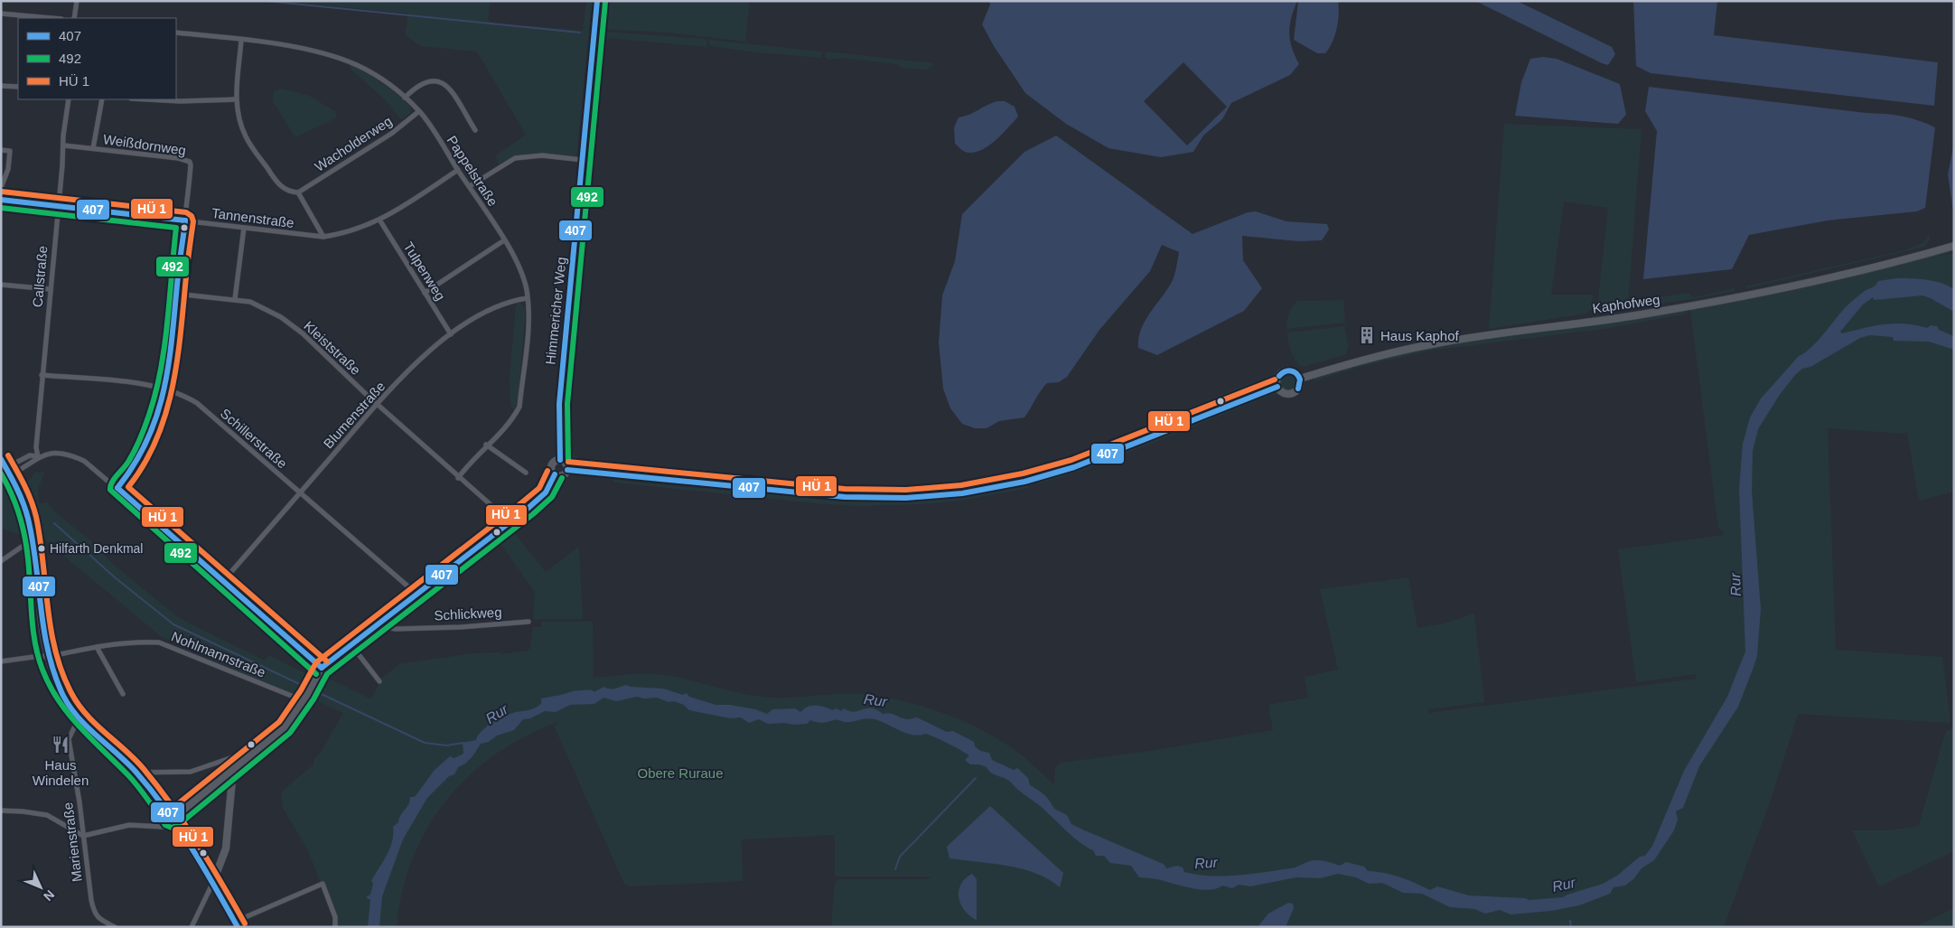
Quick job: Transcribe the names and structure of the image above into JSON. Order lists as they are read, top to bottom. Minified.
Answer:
{"streets":{"main road":["Kaphofweg","Himmericher Weg"],"street":["Wacholderweg","Weißdornweg","Pappelstraße","Tannenstraße","Tulpenweg","Callstraße","Kleiststraße","Blumenstraße","Schillerstraße","Schlickweg","Nohlmannstraße","Marienstraße"]},"crossings":[["Wacholderweg","Pappelstraße"],["Weißdornweg","Tannenstraße"],["Weißdornweg","Callstraße"],["Pappelstraße","Tannenstraße"],["Pappelstraße","Kleiststraße"],["Pappelstraße","Blumenstraße"],["Tannenstraße","Tulpenweg"],["Tannenstraße","Callstraße"],["Tulpenweg","Blumenstraße"],["Callstraße","Schillerstraße"],["Kleiststraße","Blumenstraße"],["Blumenstraße","Schillerstraße"]],"water":["Rur"],"parks":["Obere Ruraue"],"places":{"building":["Haus Kaphof"],"other":["Hilfarth Denkmal"],"restaurant":["Haus Windelen"]},"lines":["transit line 407","transit line 492"],"legend":["407","492","HÜ 1"],"north":"bottom right"}
